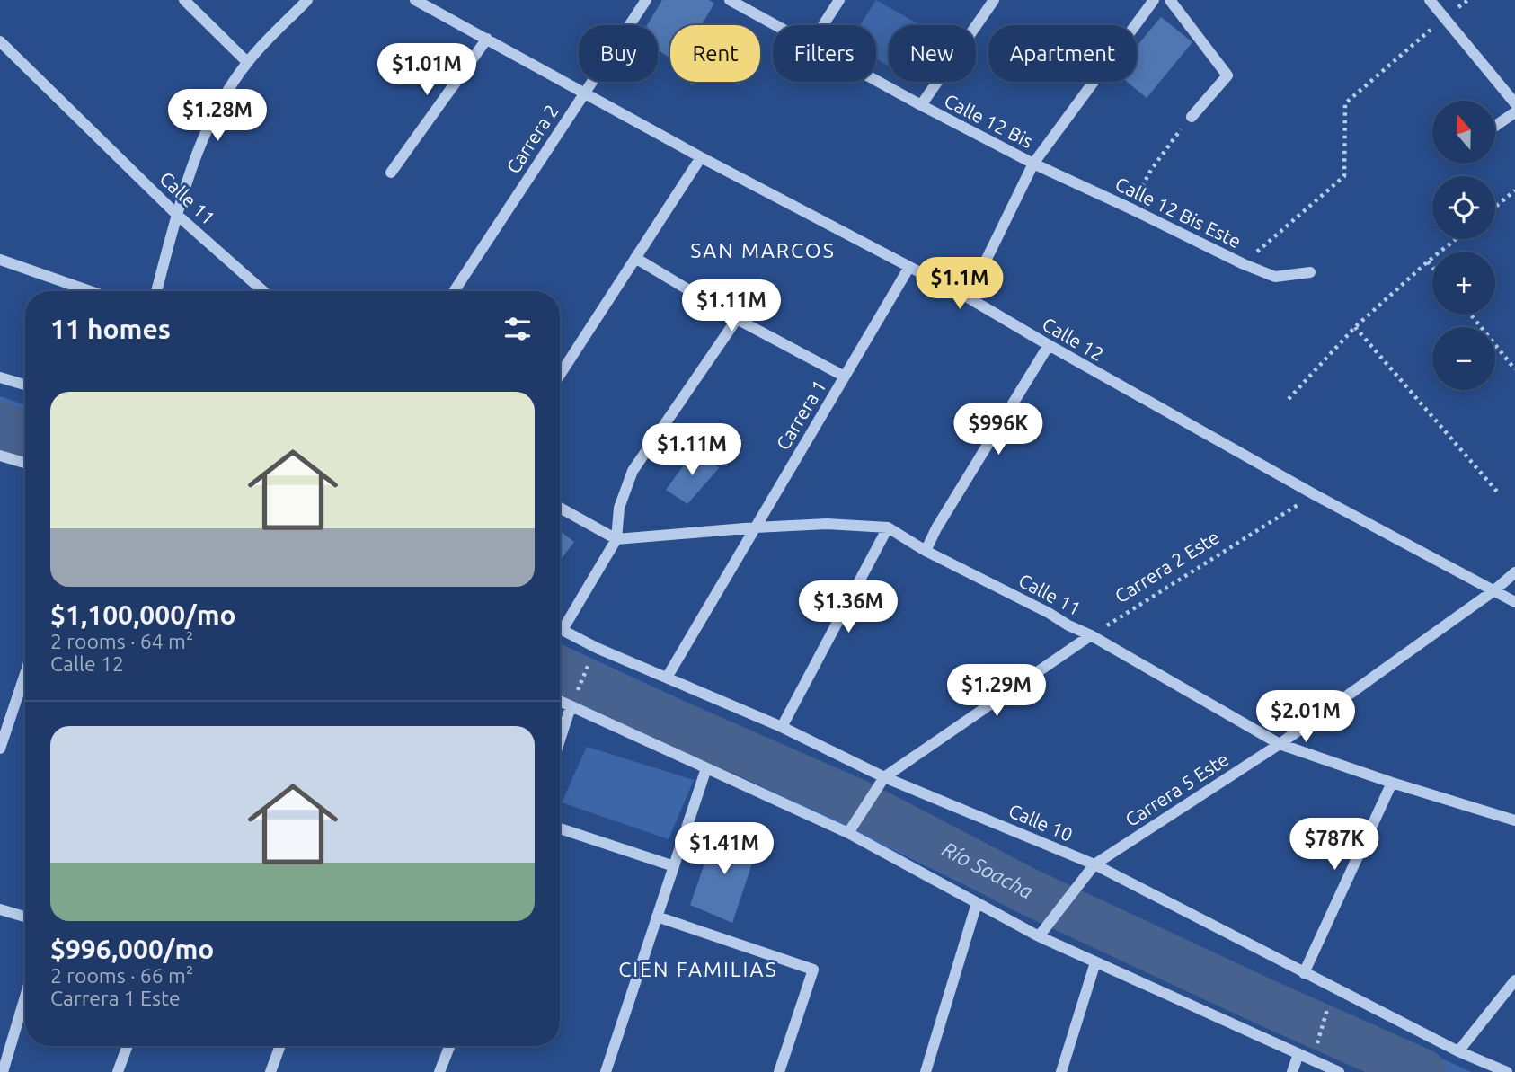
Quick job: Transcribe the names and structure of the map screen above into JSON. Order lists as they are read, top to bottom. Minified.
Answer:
{"streets":{"street":["Calle 12 Bis","Carrera 2","Calle 11","Calle 12 Bis Este","Calle 12","Carrera 1","Carrera 5 Este","Calle 10"],"path":["Carrera 2 Este"]},"crossings":[["Calle 12 Bis","Calle 12 Bis Este"],["Carrera 2","Calle 12"],["Calle 11","Carrera 1"],["Calle 11","Carrera 2 Este"],["Calle 11","Carrera 5 Este"],["Calle 12","Carrera 1"],["Calle 12","Carrera 2 Este"],["Calle 12","Carrera 5 Este"],["Carrera 1","Calle 10"],["Carrera 5 Este","Calle 10"]],"districts":["SAN MARCOS","CIEN FAMILIAS"],"water":["Río Soacha"],"north":"top","page":{"chip":["Buy","Rent","Filters","New","Apartment"],"price":["$1.01M","$1.28M","$1.1M","$1.11M","$996K","$1.11M","$1.36M","$1.29M","$2.01M","$787K","$1.41M"],"map_buttons":["+","−"],"heading":"11 homes","list":[{"name":"$1,100,000/mo","note":"2 rooms · 64 m² · Calle 12"},{"name":"$996,000/mo","note":"2 rooms · 66 m² · Carrera 1 Este"}]}}
